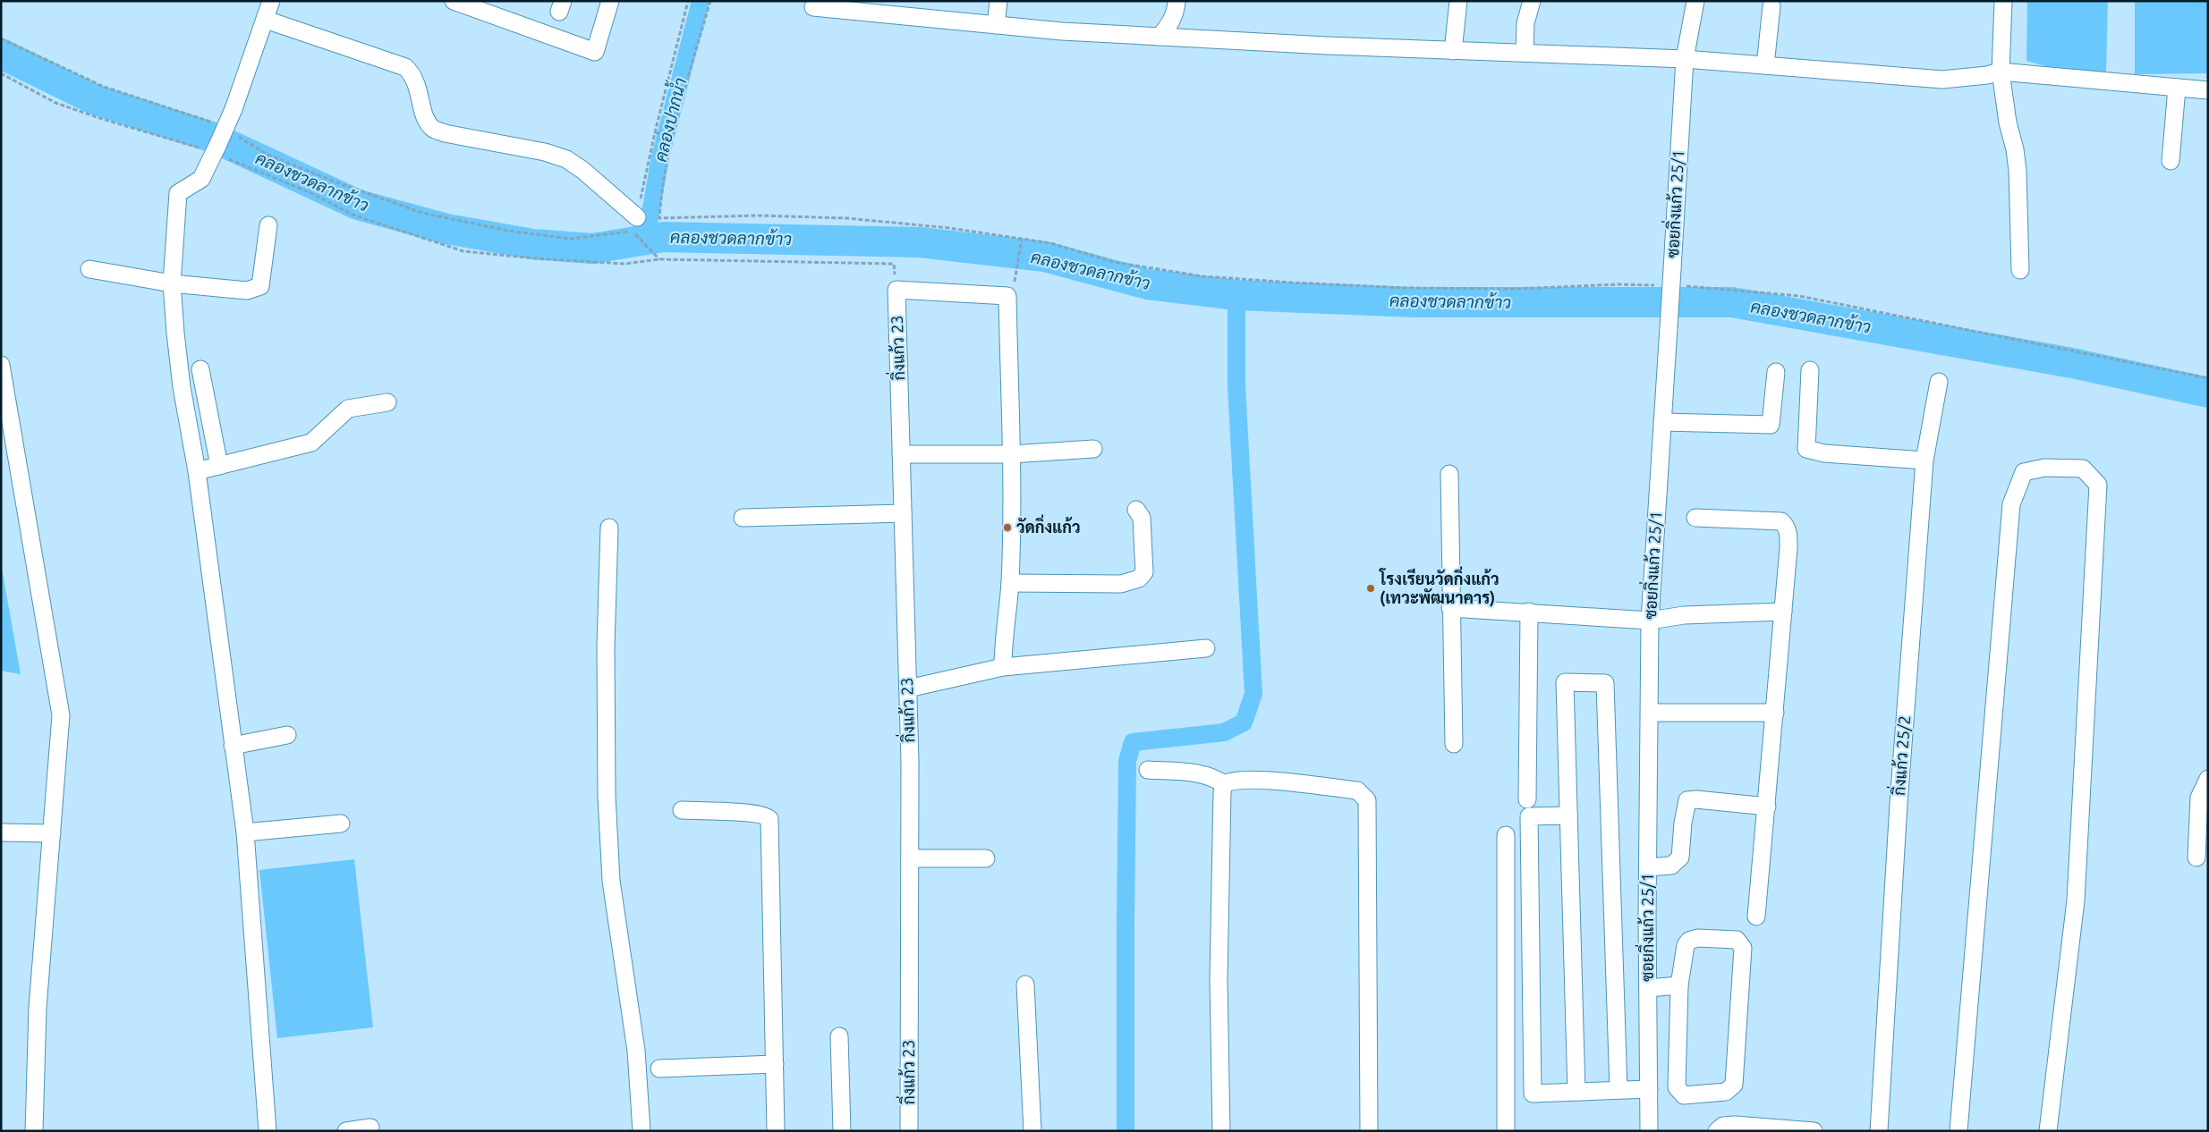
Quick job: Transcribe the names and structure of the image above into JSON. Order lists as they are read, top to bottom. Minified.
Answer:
{"streets":{"street":["ซอยกิ่งแก้ว 25/1","กิ่งแก้ว 23","กิ่งแก้ว 25/2"]},"water":["คลองปากน้ำ","คลองชวดลากข้าว"],"places":["วัดกิ่งแก้ว","โรงเรียนวัดกิ่งแก้ว (เทวะพัฒนาคาร)"]}
